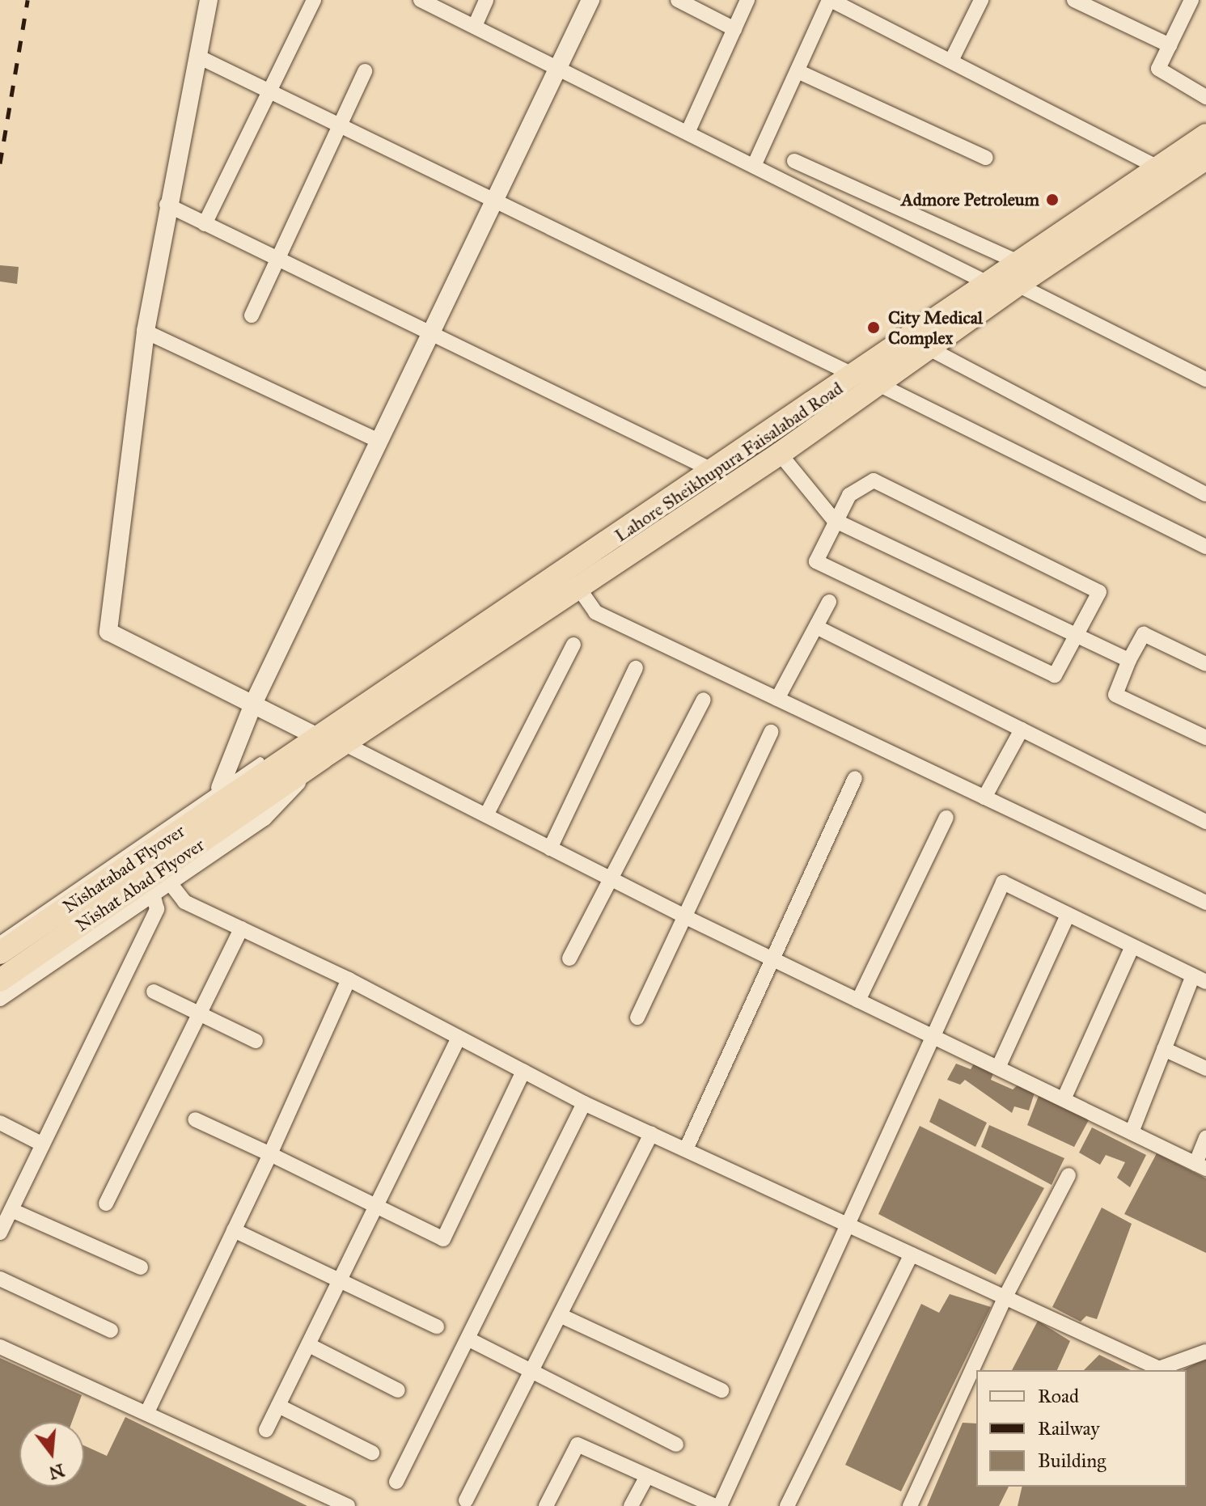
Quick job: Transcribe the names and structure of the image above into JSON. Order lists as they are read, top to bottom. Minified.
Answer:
{"streets":{"highway":["Lahore Sheikhupura Faisalabad Road","Nishatabad Flyover","Nishat Abad Flyover"]},"crossings":[["Lahore Sheikhupura Faisalabad Road","Nishatabad Flyover"],["Lahore Sheikhupura Faisalabad Road","Nishat Abad Flyover"]],"places":["Admore Petroleum","City Medical Complex"],"legend":["Road","Railway","Building"],"north":"bottom"}
